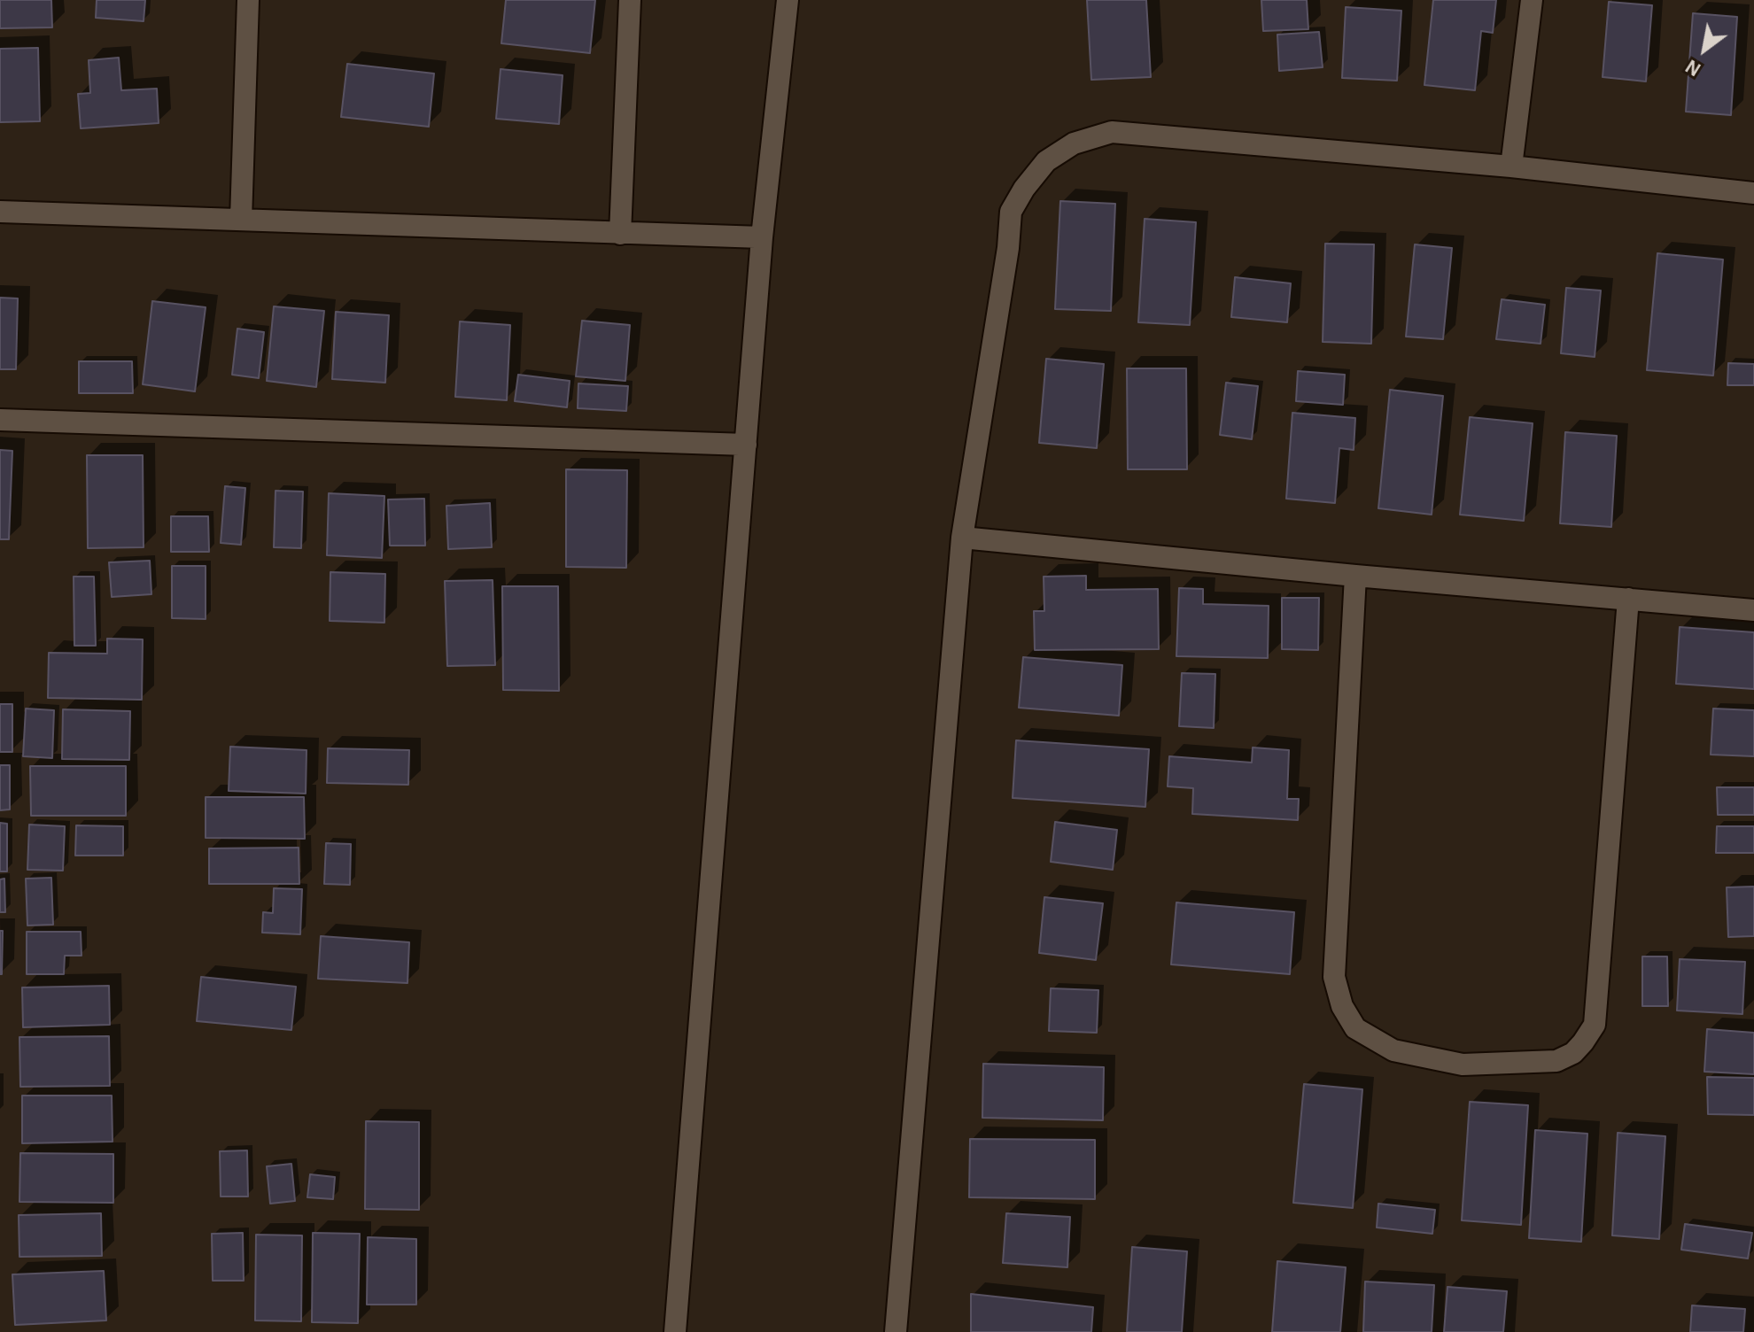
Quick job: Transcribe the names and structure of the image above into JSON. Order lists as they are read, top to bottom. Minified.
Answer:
{"north":"bottom left"}
